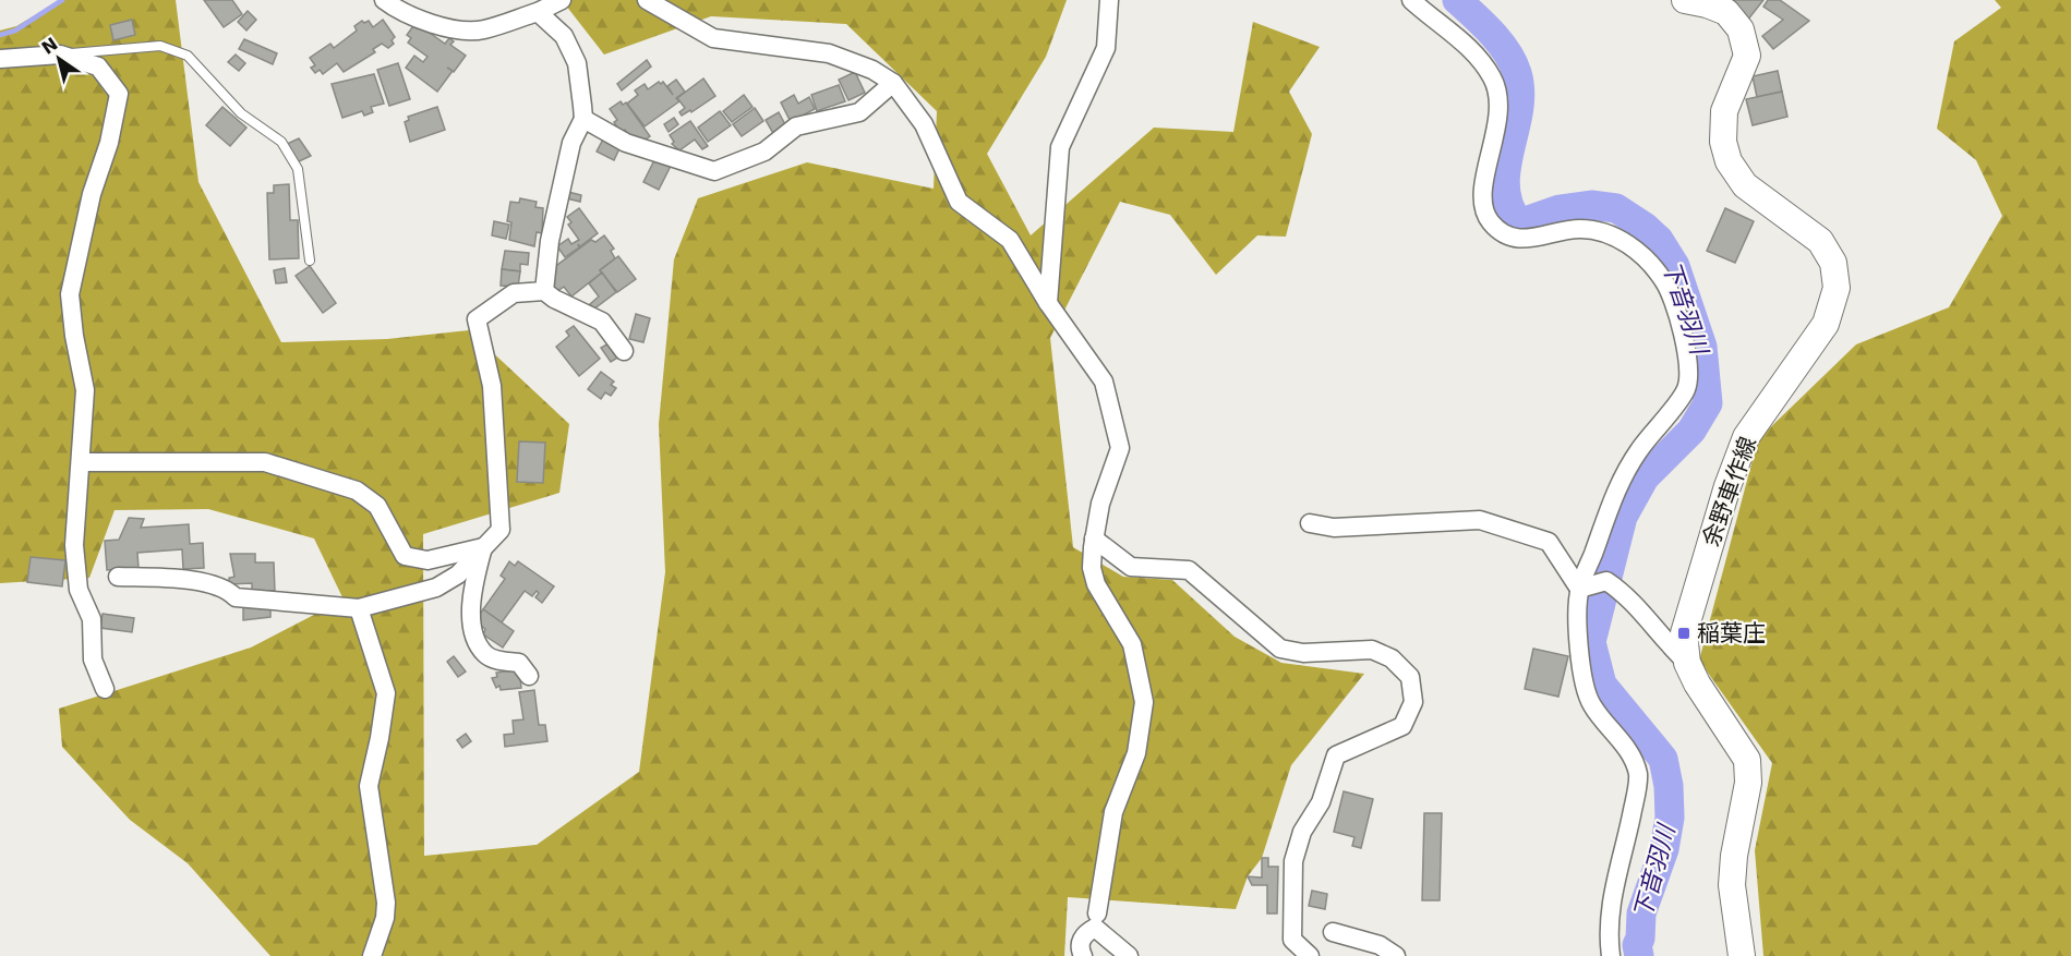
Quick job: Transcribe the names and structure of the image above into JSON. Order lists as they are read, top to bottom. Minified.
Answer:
{"streets":{"main road":["余野車作線"]},"water":["下音羽川"],"places":{"transit":["稲葉庄"]},"north":"top left"}
